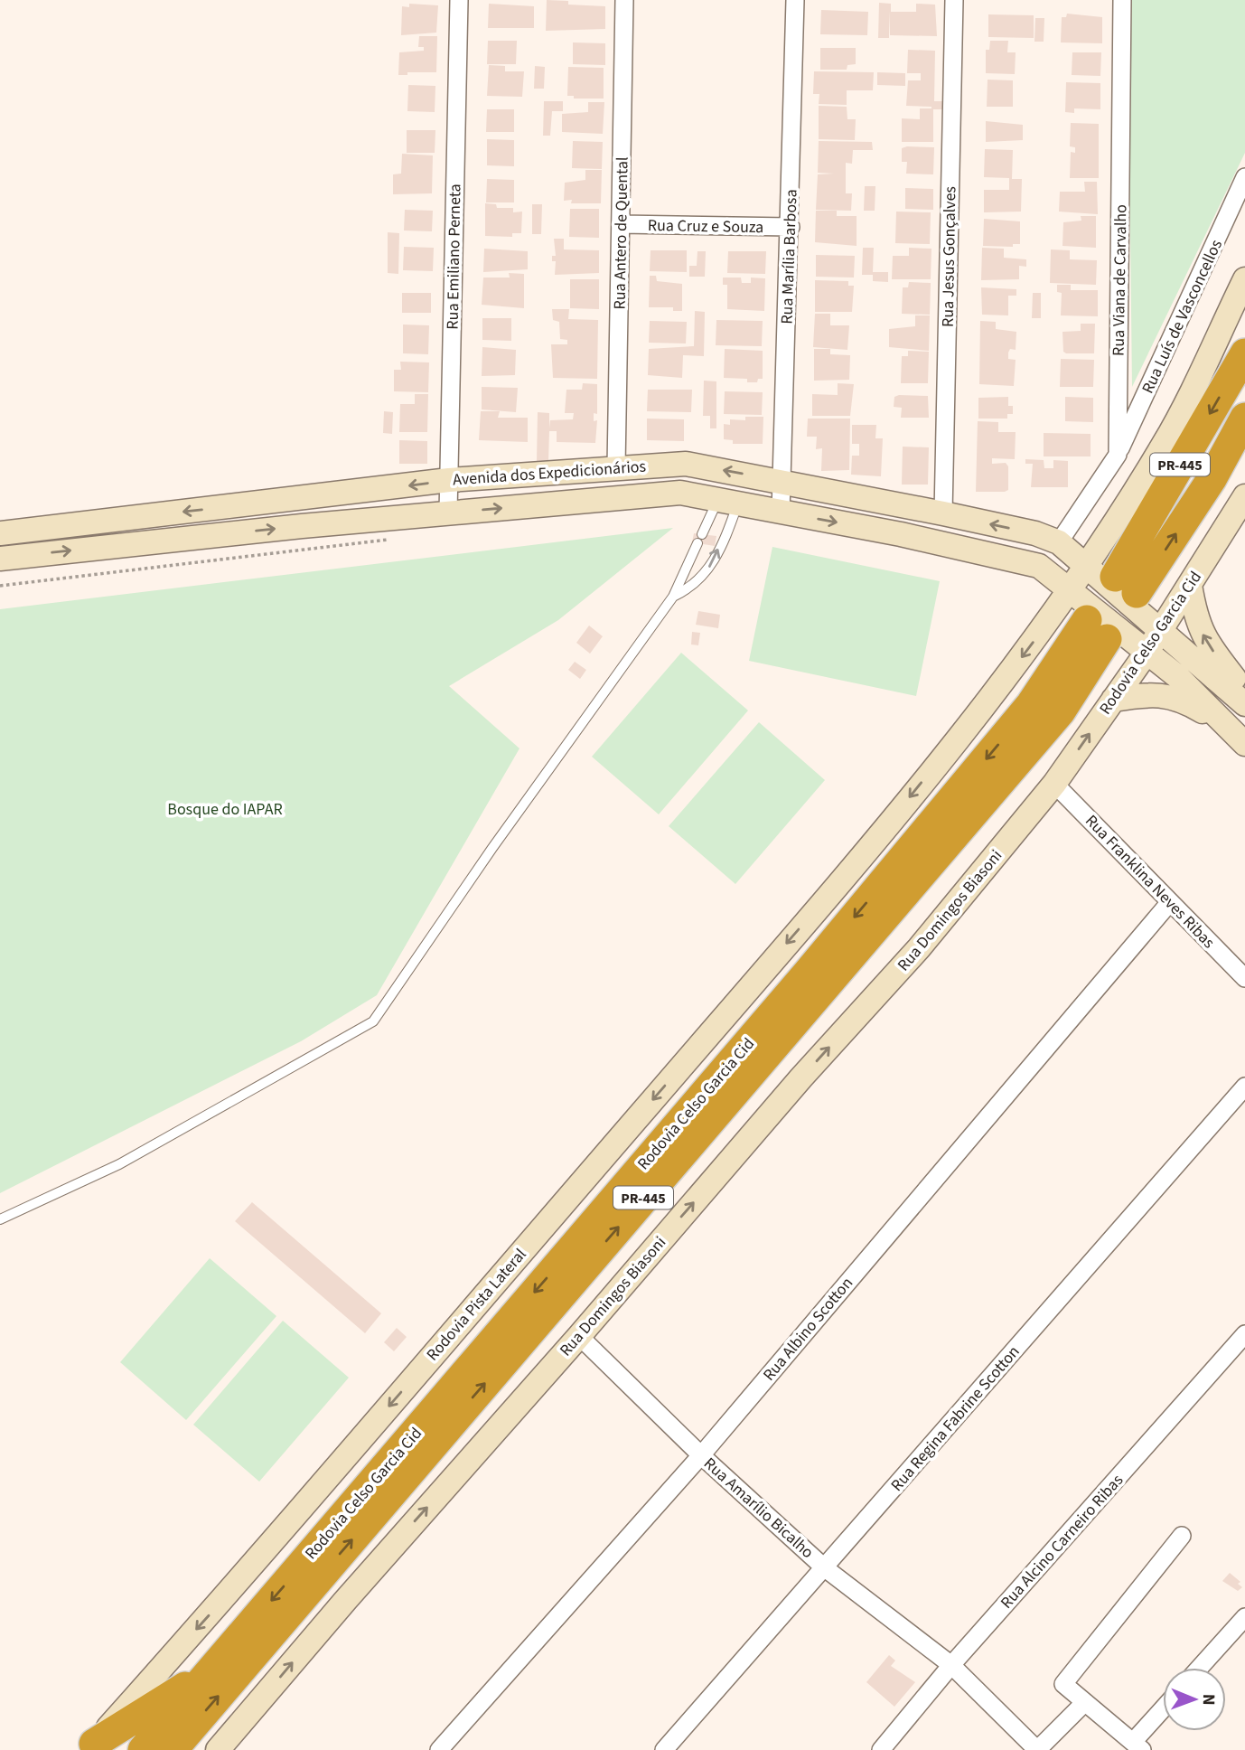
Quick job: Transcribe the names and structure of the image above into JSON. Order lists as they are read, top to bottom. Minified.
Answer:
{"streets":{"highway":["PR-445","Rodovia Celso Garcia Cid"],"main road":["Avenida dos Expedicionários","Rua Domingos Biasoni","Rodovia Pista Lateral"],"street":["Rua Cruz e Souza","Rua Antero de Quental","Rua Emiliano Perneta","Rua Marília Barbosa","Rua Jesus Gonçalves","Rua Viana de Carvalho","Rua Luís de Vasconcellos","Rua Franklina Neves Ribas","Rua Albino Scotton","Rua Regina Fabrine Scotton","Rua Amarílio Bicalho","Rua Alcino Carneiro Ribas"]},"crossings":[["Rua Cruz e Souza","Rua Antero de Quental"],["Rua Cruz e Souza","Rua Marília Barbosa"],["Rua Antero de Quental","Avenida dos Expedicionários"],["Rua Emiliano Perneta","Avenida dos Expedicionários"],["Rua Marília Barbosa","Avenida dos Expedicionários"],["Rua Jesus Gonçalves","Avenida dos Expedicionários"],["Rua Viana de Carvalho","Rua Luís de Vasconcellos"],["PR-445","Avenida dos Expedicionários"],["PR-445","Rodovia Pista Lateral"],["Avenida dos Expedicionários","Rodovia Celso Garcia Cid"],["Rodovia Celso Garcia Cid","Rua Franklina Neves Ribas"],["Rodovia Celso Garcia Cid","Rua Domingos Biasoni"],["Rua Franklina Neves Ribas","Rua Domingos Biasoni"],["Rua Franklina Neves Ribas","Rua Albino Scotton"],["Rua Domingos Biasoni","Rua Amarílio Bicalho"],["Rua Albino Scotton","Rua Amarílio Bicalho"],["Rua Regina Fabrine Scotton","Rua Amarílio Bicalho"],["Rua Amarílio Bicalho","Rua Alcino Carneiro Ribas"]],"one_way":["Rua Domingos Biasoni","Rodovia Pista Lateral"],"parks":["Bosque do IAPAR"],"north":"right"}
